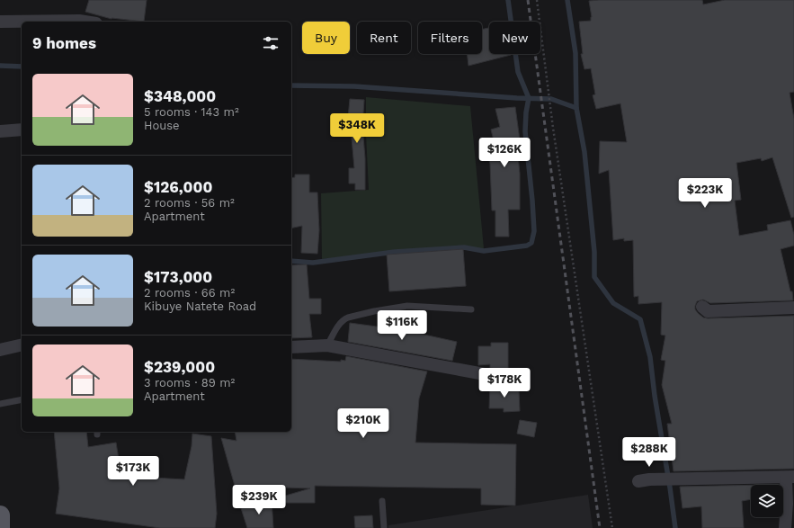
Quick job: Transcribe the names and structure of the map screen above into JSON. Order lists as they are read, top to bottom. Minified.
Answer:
{"page":{"chip":["Buy","Rent","Filters","New"],"heading":"9 homes","list":[{"name":"$348,000","note":"5 rooms · 143 m² · House"},{"name":"$126,000","note":"2 rooms · 56 m² · Apartment"},{"name":"$173,000","note":"2 rooms · 66 m² · Kibuye Natete Road"},{"name":"$239,000","note":"3 rooms · 89 m² · Apartment"}],"price":["$348K","$126K","$223K","$116K","$178K","$210K","$288K","$173K","$239K"]}}
